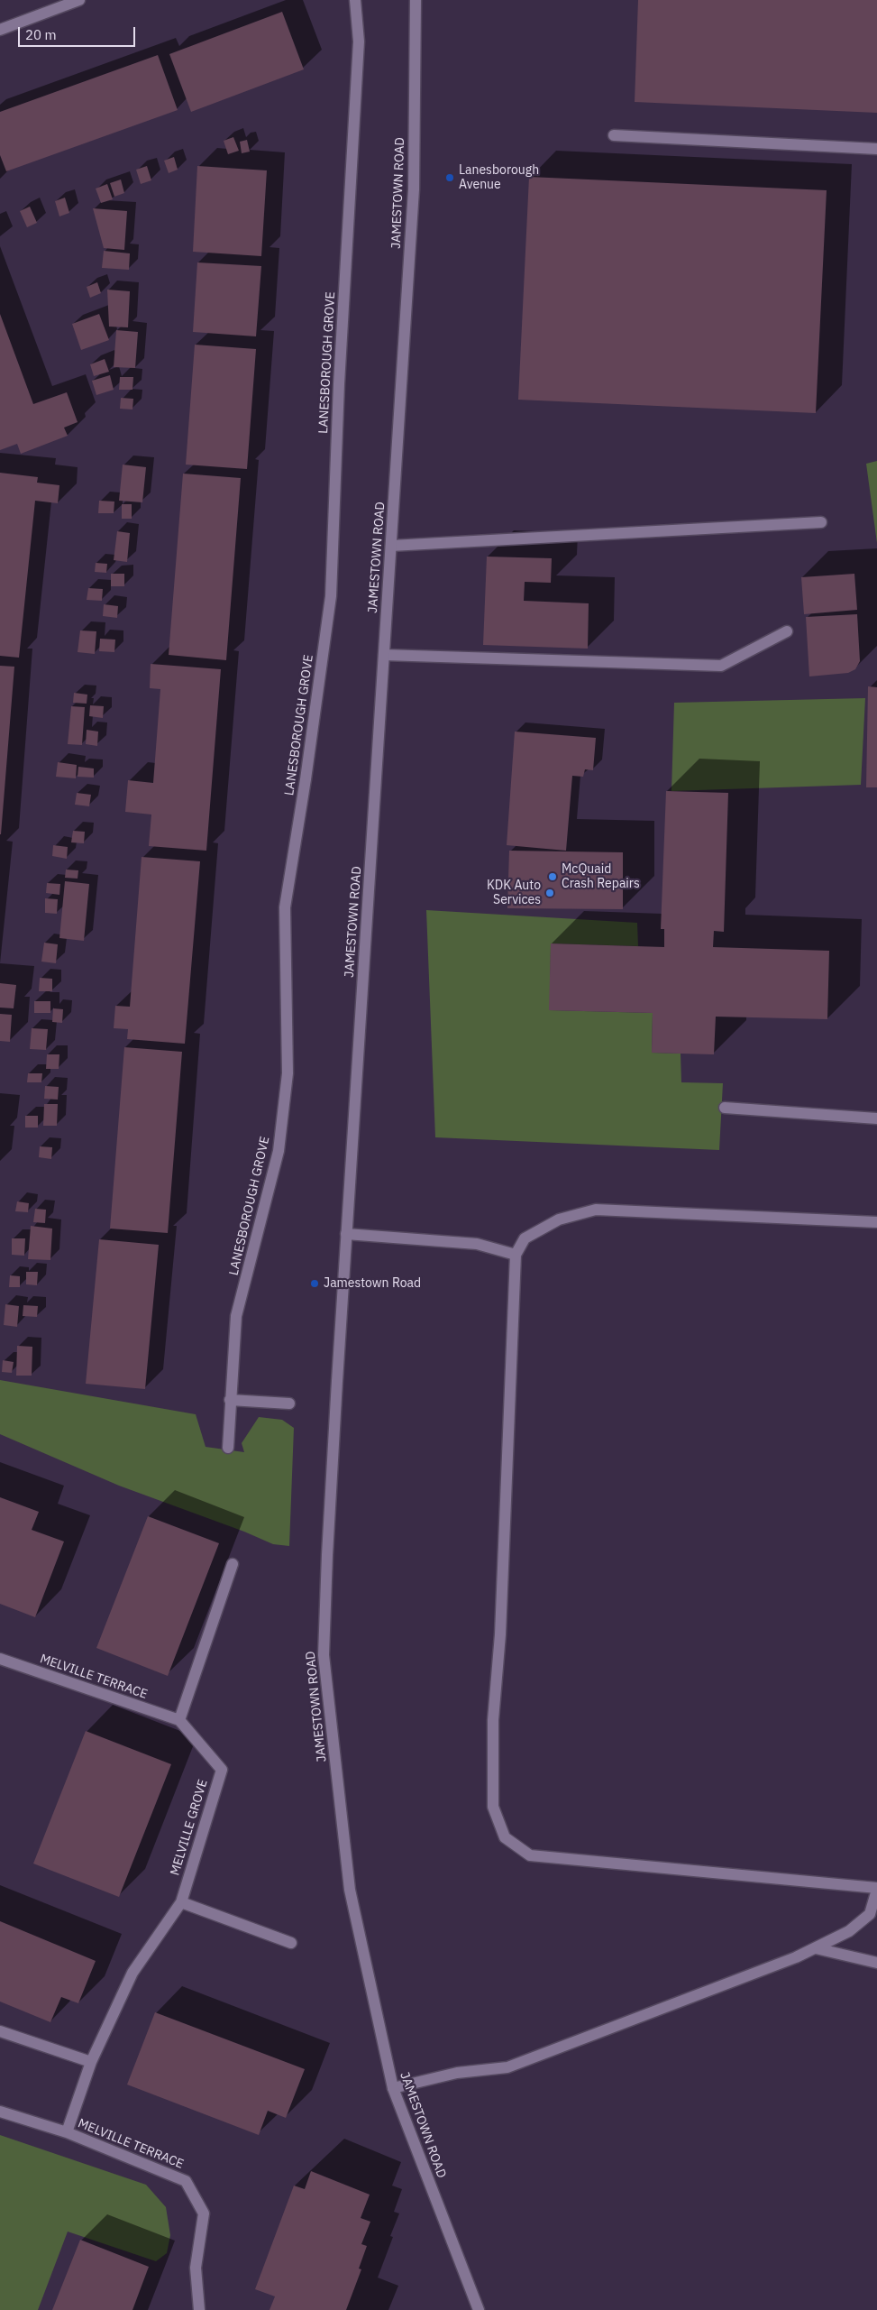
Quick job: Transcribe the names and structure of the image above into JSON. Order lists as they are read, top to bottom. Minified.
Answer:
{"streets":{"street":["JAMESTOWN ROAD","LANESBOROUGH GROVE","MELVILLE TERRACE","MELVILLE GROVE"]},"crossings":[["MELVILLE TERRACE","MELVILLE GROVE"]],"places":["Lanesborough Avenue","McQuaid Crash Repairs","KDK Auto Services","Jamestown Road"],"scale_bar":"20 m"}
